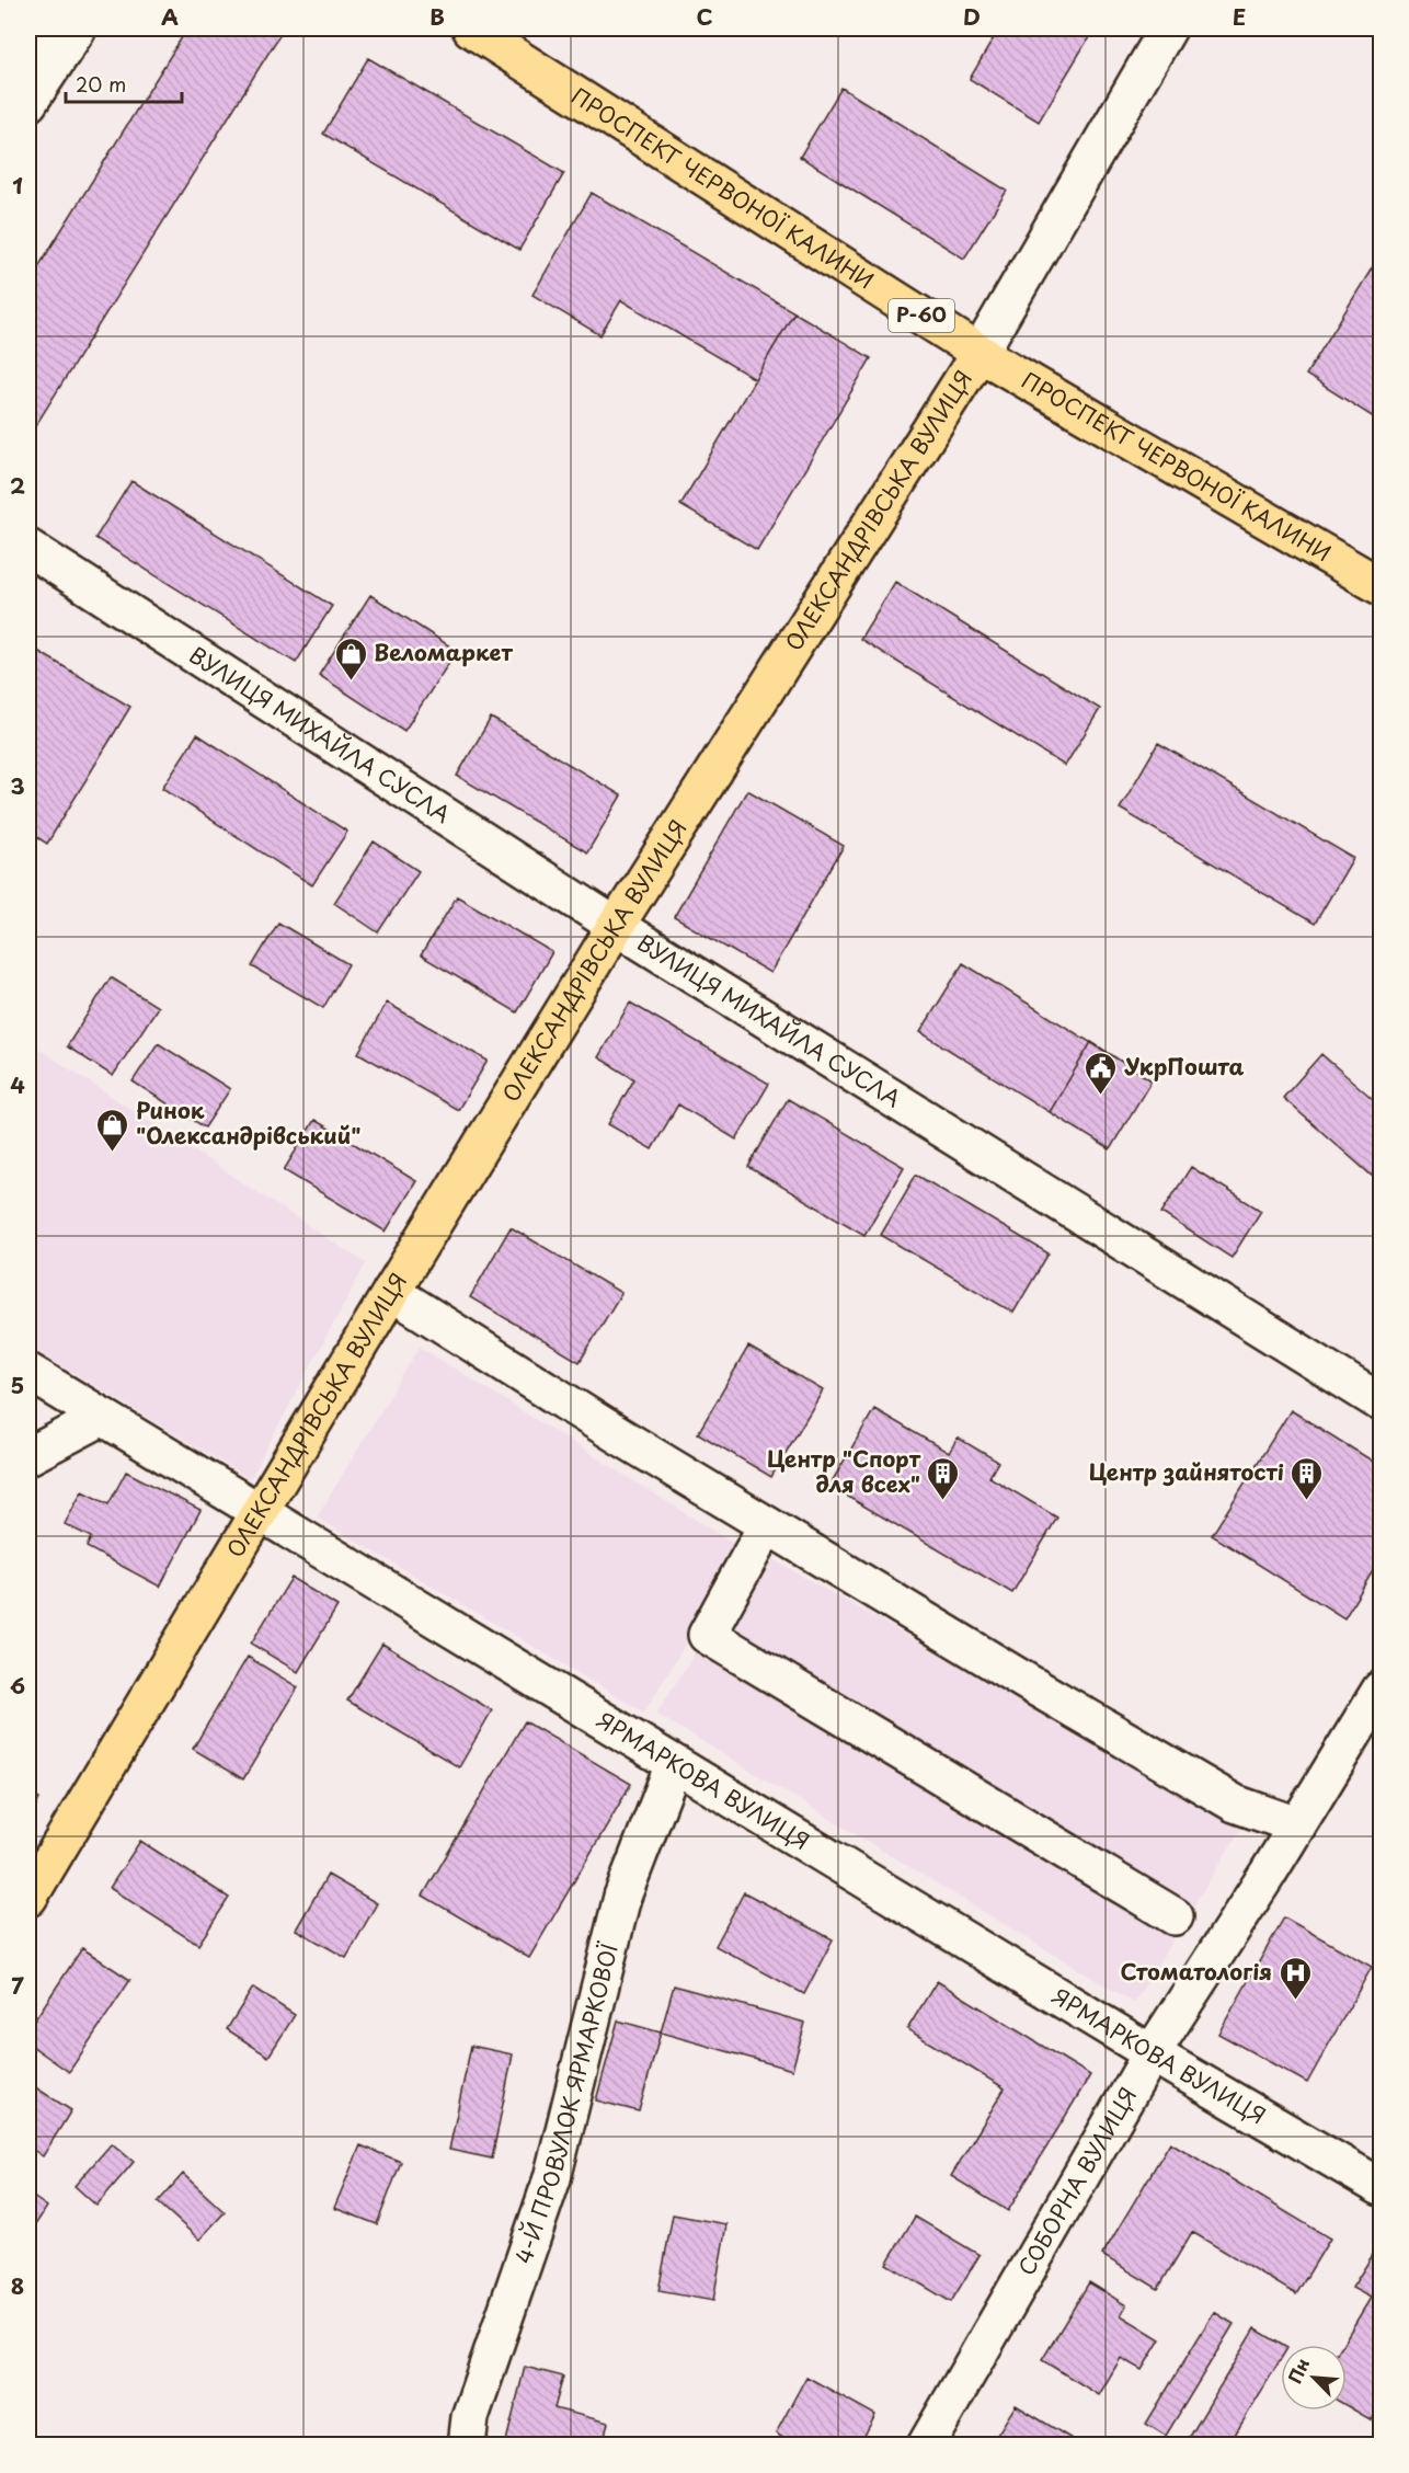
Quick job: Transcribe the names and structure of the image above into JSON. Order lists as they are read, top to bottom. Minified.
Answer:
{"streets":{"main road":["ПРОСПЕКТ ЧЕРВОНОЇ КАЛИНИ","Р-60","ОЛЕКСАНДРІВСЬКА ВУЛИЦЯ"],"street":["ВУЛИЦЯ МИХАЙЛА СУСЛА","ЯРМАРКОВА ВУЛИЦЯ","4-Й ПРОВУЛОК ЯРМАРКОВОЇ","СОБОРНА ВУЛИЦЯ"]},"crossings":[["ПРОСПЕКТ ЧЕРВОНОЇ КАЛИНИ","ОЛЕКСАНДРІВСЬКА ВУЛИЦЯ"],["ОЛЕКСАНДРІВСЬКА ВУЛИЦЯ","ВУЛИЦЯ МИХАЙЛА СУСЛА"],["ОЛЕКСАНДРІВСЬКА ВУЛИЦЯ","ЯРМАРКОВА ВУЛИЦЯ"],["ЯРМАРКОВА ВУЛИЦЯ","4-Й ПРОВУЛОК ЯРМАРКОВОЇ"],["ЯРМАРКОВА ВУЛИЦЯ","СОБОРНА ВУЛИЦЯ"]],"places":{"shop":["Веломаркет","Ринок \"Олександрівський\""],"public building":["УкрПошта"],"building":["Центр \"Спорт для всех\"","Центр зайнятості"],"hospital":["Стоматологія"]},"scale_bar":"20 m","north":"top left","grid":{"columns":["A","B","C","D","E"],"rows":["1","2","3","4","5","6","7","8"]}}
